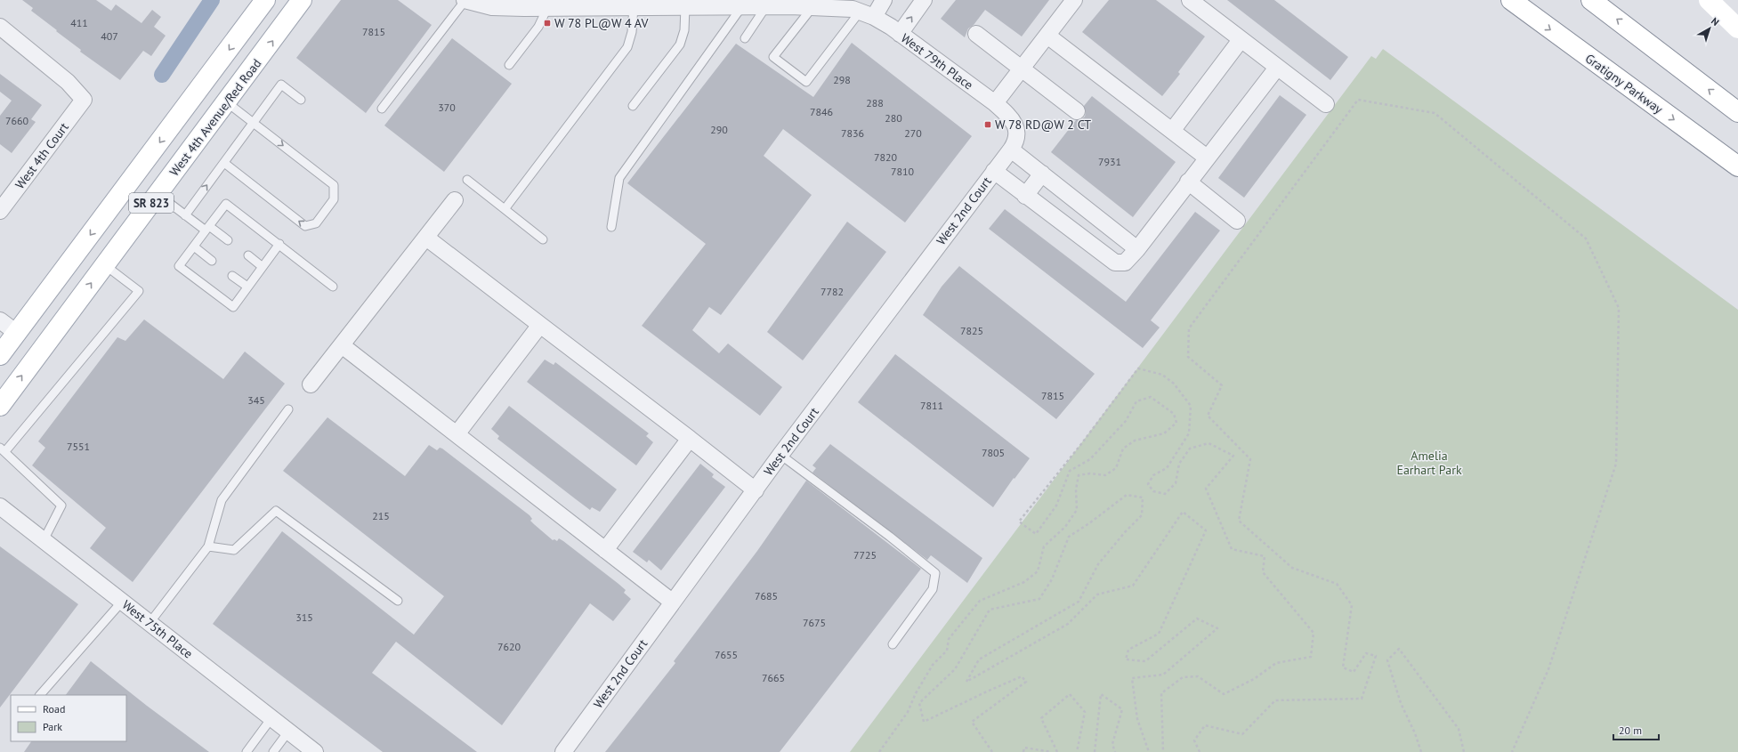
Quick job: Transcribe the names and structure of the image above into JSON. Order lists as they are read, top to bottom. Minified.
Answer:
{"streets":{"main road":["Gratigny Parkway","West 4th Avenue/Red Road","SR 823"],"street":["West 79th Place","West 4th Court","West 2nd Court","West 75th Place"]},"crossings":[["West 79th Place","West 2nd Court"]],"parks":["Amelia Earhart Park"],"places":{"transit":["W 78 PL@W 4 AV","W 78 RD@W 2 CT"]},"house_numbers":["411","7815","407","298","288","370","7846","280","7660","290","7836","270","7820","7931","7810","7782","7825","7815","345","7811","7551","7805","215","7725","7685","315","7675","7620","7655","7665"],"legend":["Road","Park"],"scale_bar":"20 m","north":"top right"}
